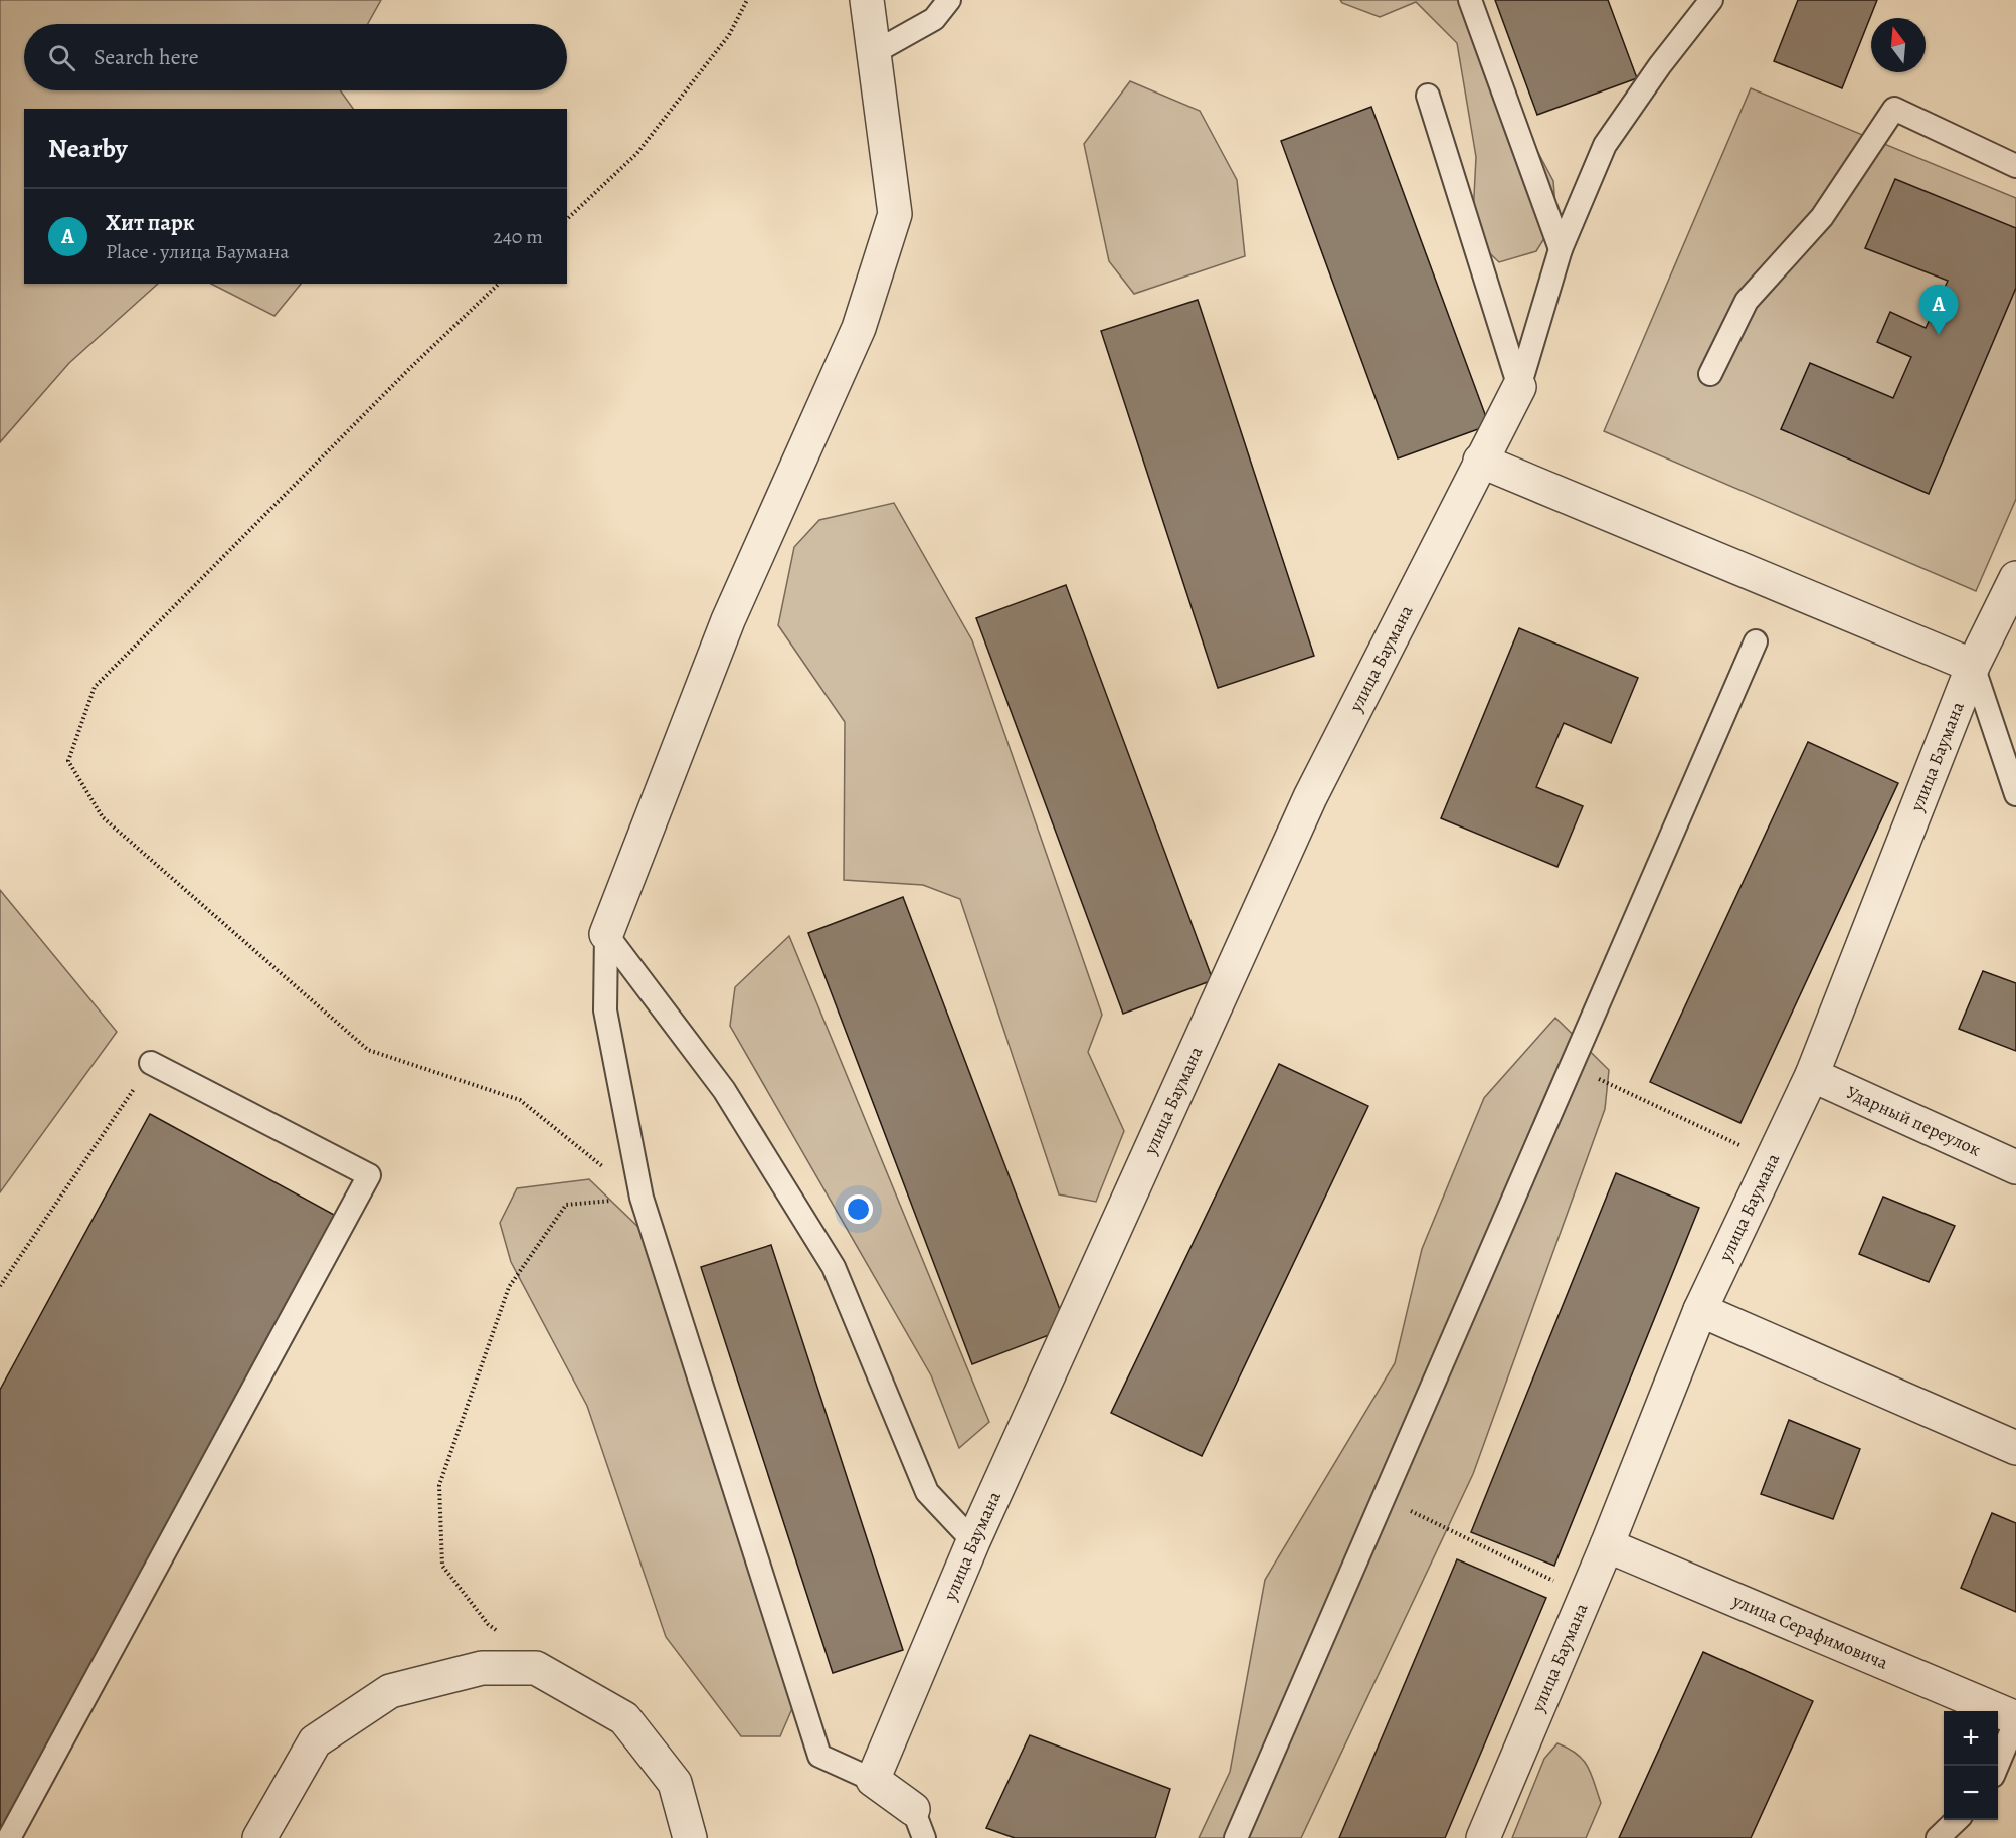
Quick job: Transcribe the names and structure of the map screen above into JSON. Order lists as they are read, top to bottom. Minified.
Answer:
{"streets":{"street":["улица Баумана","Ударный переулок","улица Серафимовича"]},"crossings":[["улица Баумана","Ударный переулок"],["улица Баумана","улица Серафимовича"]],"north":"top","page":{"search":"Search here","heading":"Nearby","list":[{"mark":"A","name":"Хит парк","note":"Place · улица Баумана","value":"240 m"}],"pins":"A","map_buttons":["+","−"]}}
